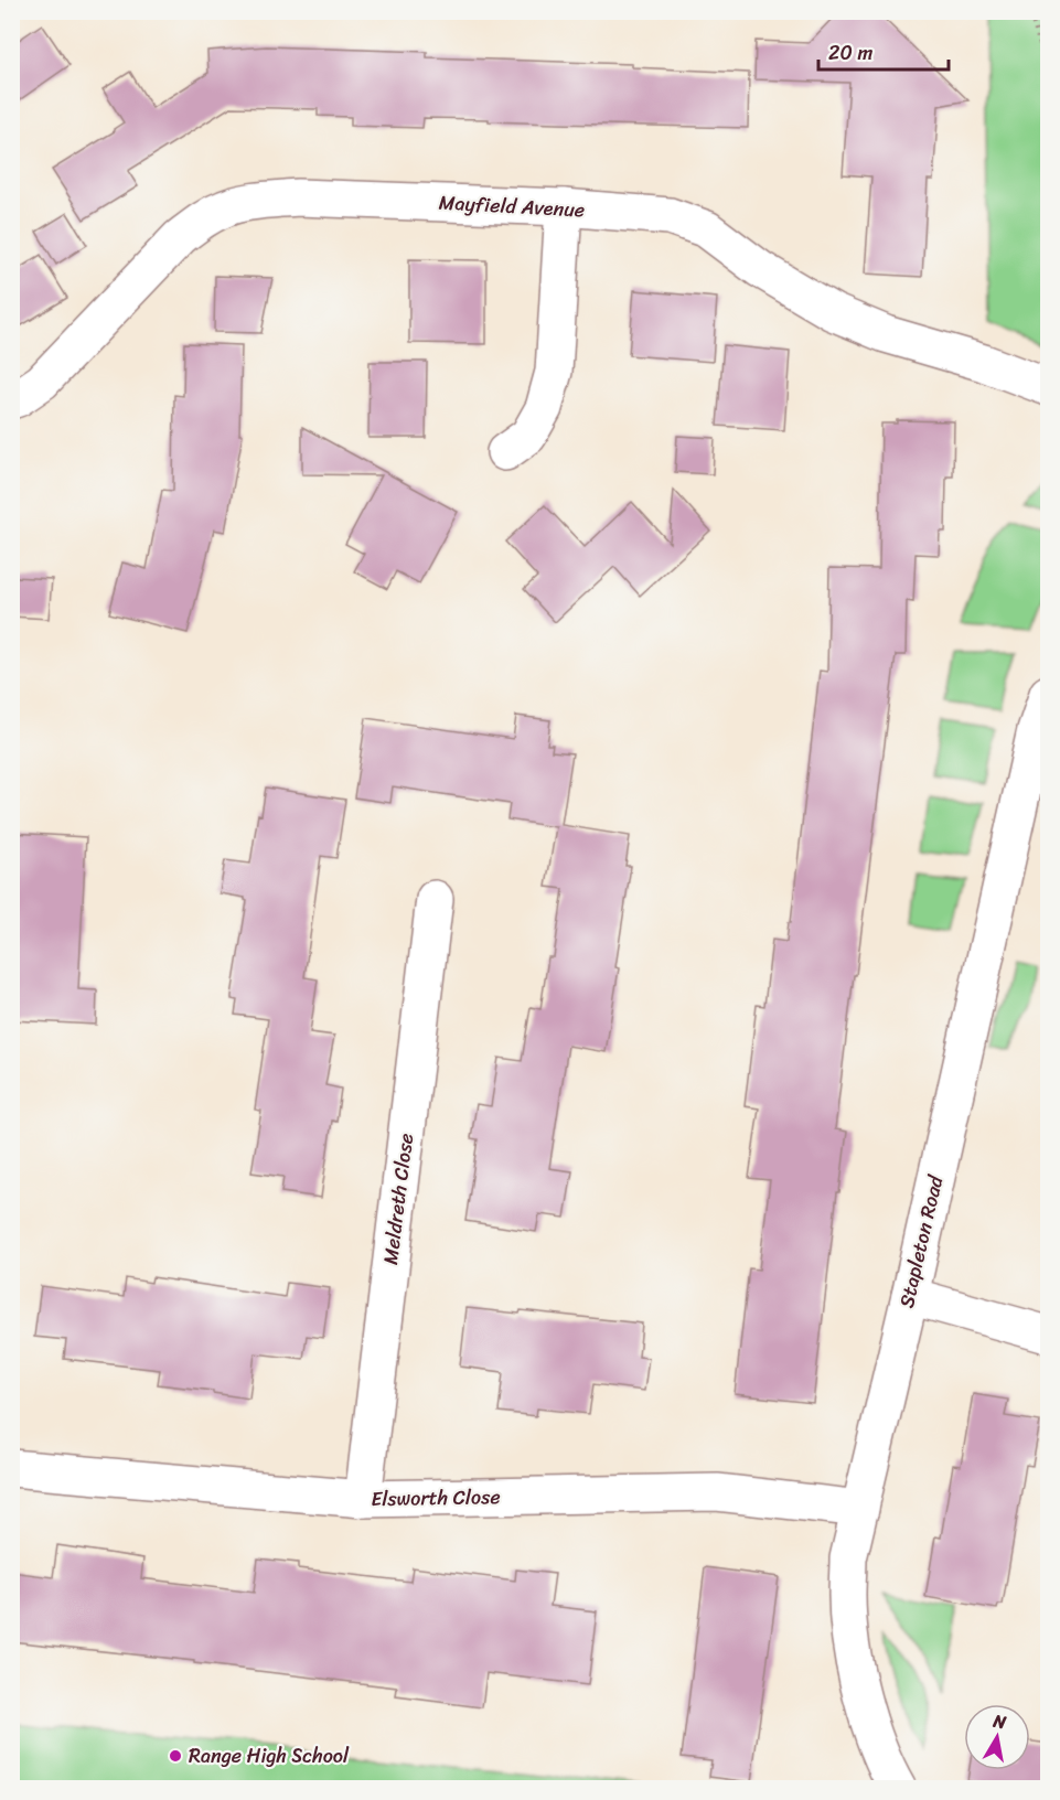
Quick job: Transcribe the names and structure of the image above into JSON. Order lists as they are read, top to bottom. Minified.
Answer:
{"streets":{"street":["Mayfield Avenue","Meldreth Close","Stapleton Road","Elsworth Close"]},"crossings":[["Meldreth Close","Elsworth Close"],["Stapleton Road","Elsworth Close"]],"places":["Range High School"],"scale_bar":"20 m","north":"top"}
